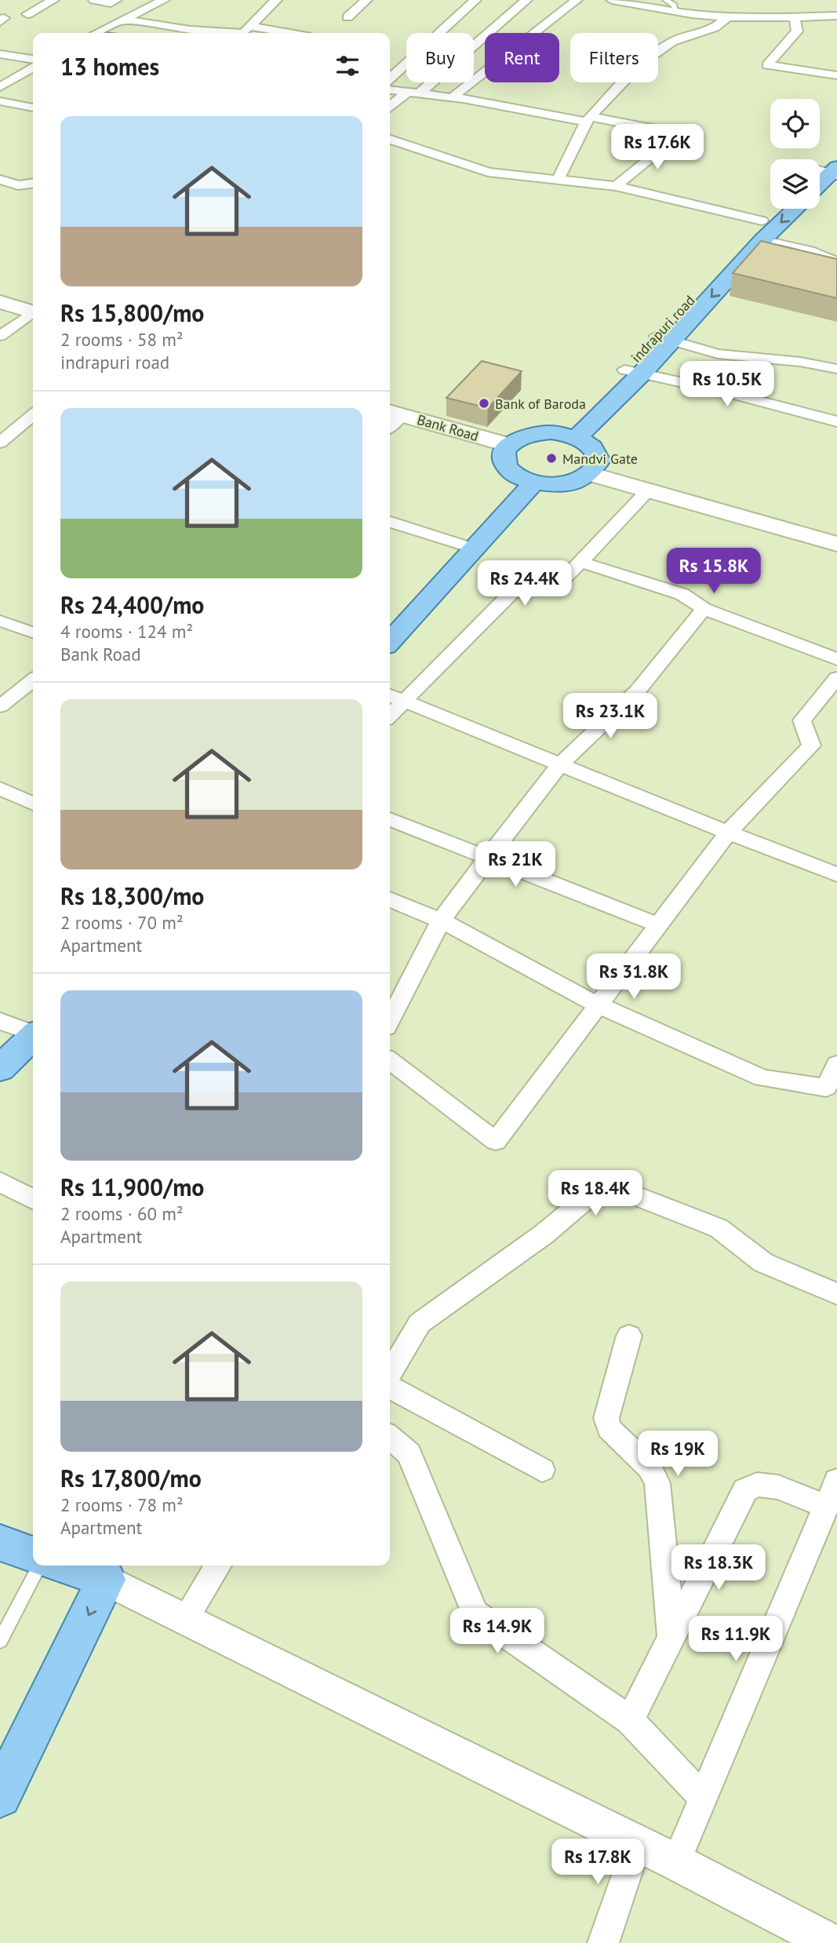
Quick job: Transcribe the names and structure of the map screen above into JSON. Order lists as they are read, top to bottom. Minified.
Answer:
{"streets":{"main road":["Bank Road"]},"places":["Bank of Baroda","Mandvi Gate"],"page":{"chip":["Buy","Rent","Filters"],"heading":"13 homes","list":[{"name":"Rs 15,800/mo","note":"2 rooms · 58 m² · indrapuri road"},{"name":"Rs 24,400/mo","note":"4 rooms · 124 m² · Bank Road"},{"name":"Rs 18,300/mo","note":"2 rooms · 70 m² · Apartment"},{"name":"Rs 11,900/mo","note":"2 rooms · 60 m² · Apartment"},{"name":"Rs 17,800/mo","note":"2 rooms · 78 m² · Apartment"}],"price":["Rs 17.6K","Rs 10.5K","Rs 15.8K","Rs 24.4K","Rs 23.1K","Rs 21K","Rs 31.8K","Rs 18.4K","Rs 19K","Rs 18.3K","Rs 14.9K","Rs 11.9K","Rs 17.8K"]}}
